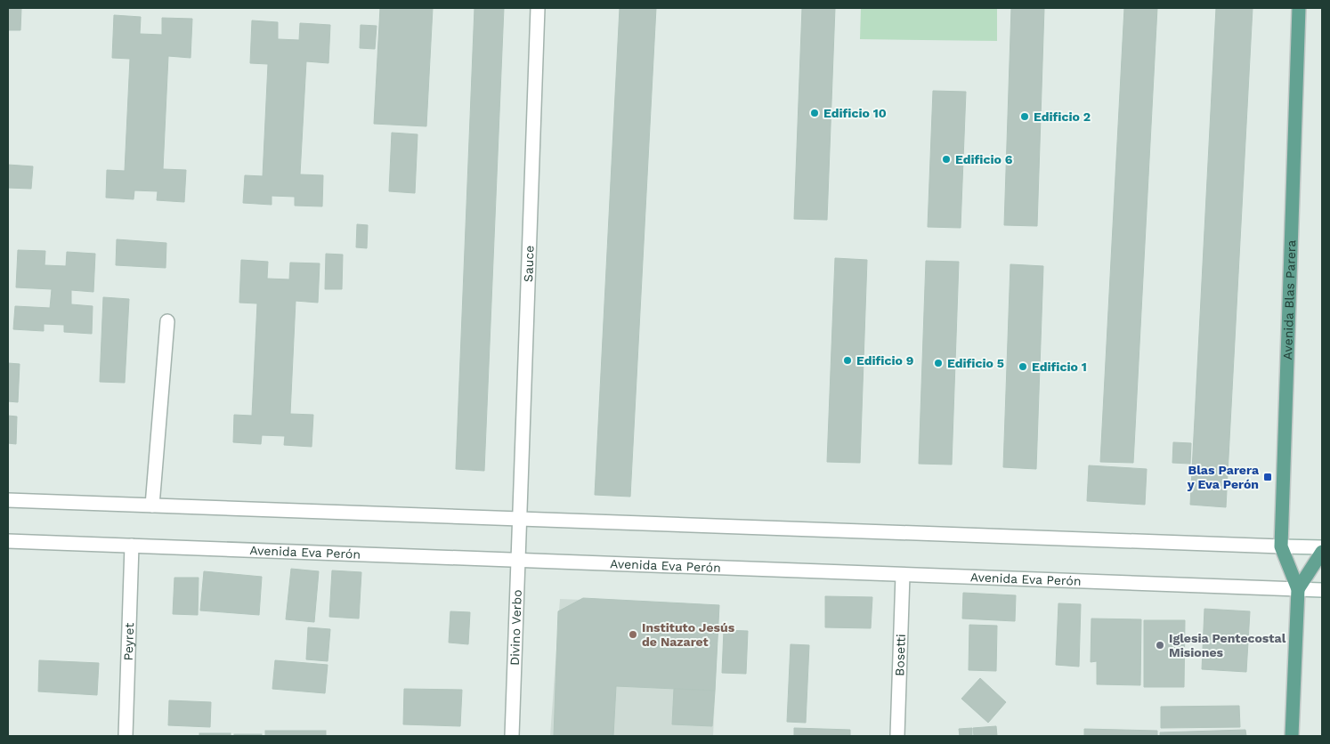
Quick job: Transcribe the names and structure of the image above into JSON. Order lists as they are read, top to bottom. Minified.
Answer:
{"streets":{"main road":["Avenida Blas Parera"],"street":["Sauce","Avenida Eva Perón","Divino Verbo","Peyret","Bosetti"]},"crossings":[["Sauce","Divino Verbo"],["Avenida Blas Parera","Avenida Eva Perón"],["Avenida Eva Perón","Divino Verbo"],["Avenida Eva Perón","Peyret"],["Avenida Eva Perón","Bosetti"]],"places":{"other":["Edificio 10","Edificio 2","Edificio 6","Edificio 9","Edificio 5","Edificio 1","Instituto Jesús de Nazaret","Iglesia Pentecostal Misiones"],"transit":["Blas Parera y Eva Perón"]}}
